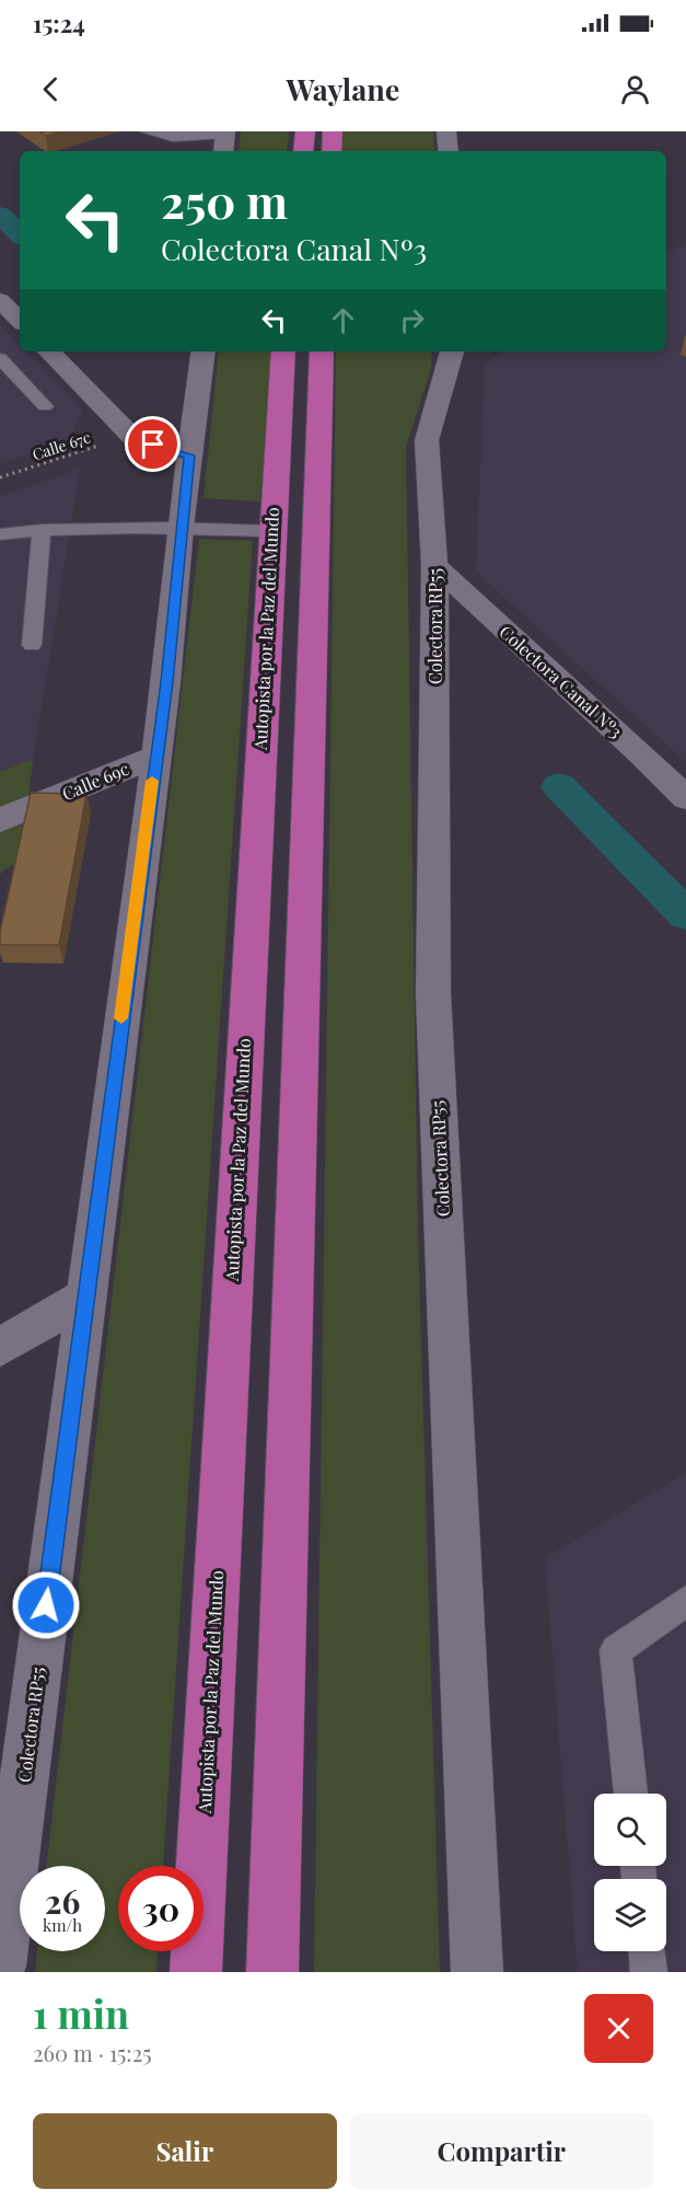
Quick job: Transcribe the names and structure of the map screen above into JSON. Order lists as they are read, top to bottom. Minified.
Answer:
{"streets":{"highway":["Autopista por la Paz del Mundo"],"street":["Colectora RP55","Colectora Canal Nº3","Calle 69c"],"path":["Calle 67c"]},"crossings":[["Colectora RP55","Colectora Canal Nº3"],["Colectora RP55","Calle 69c"]],"page":{"status":"15:24","header":"Waylane","turn":["250 m","Colectora Canal Nº3"],"speed":"26 km/h","limit":"30","heading":["1 min","260 m · 15:25"],"buttons":["Salir","Compartir"]}}
